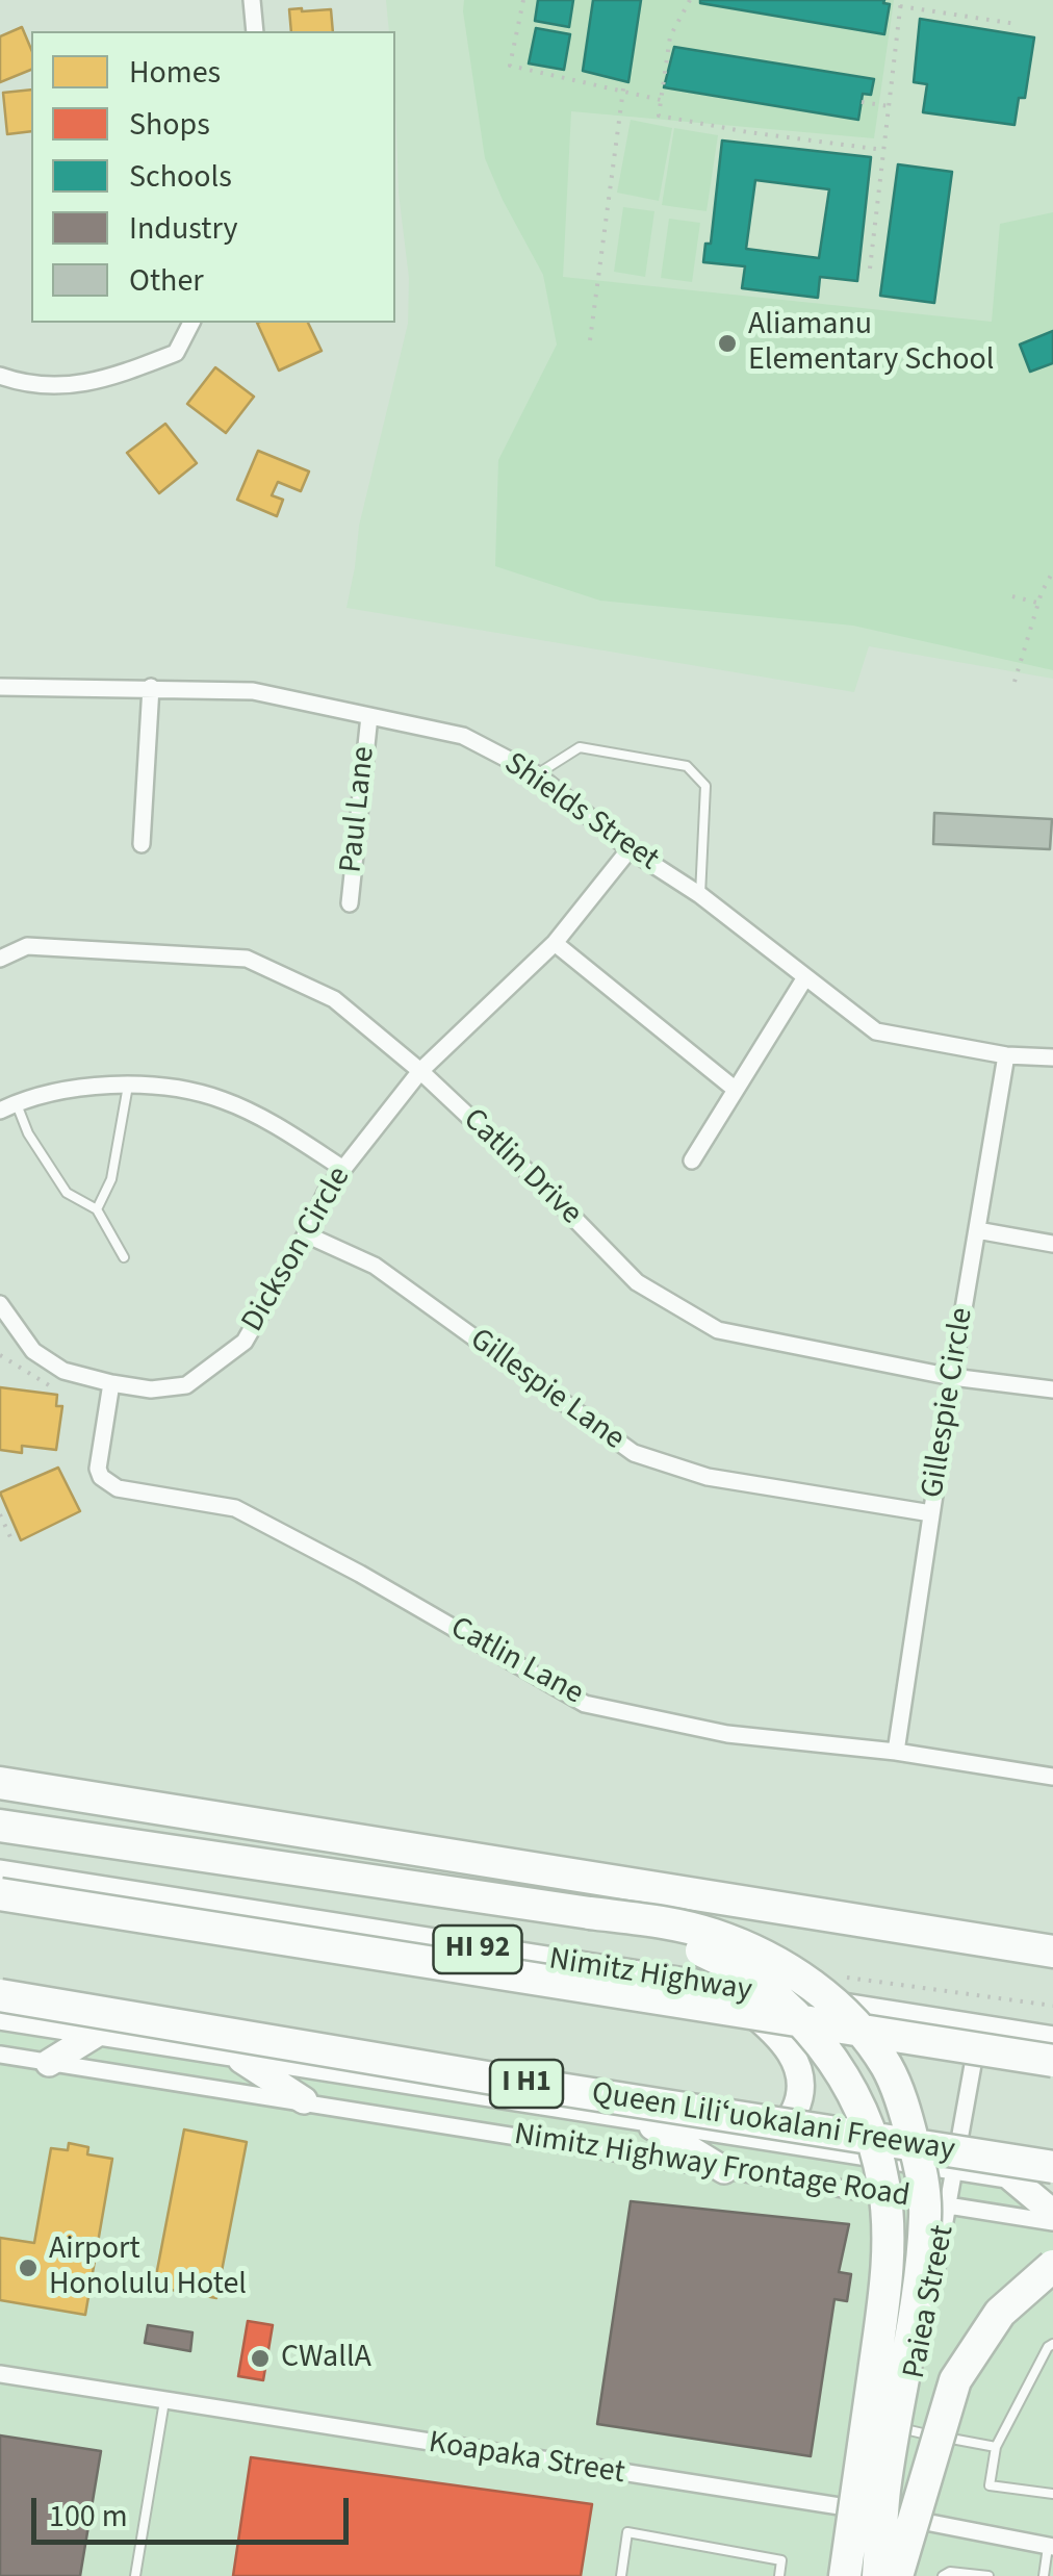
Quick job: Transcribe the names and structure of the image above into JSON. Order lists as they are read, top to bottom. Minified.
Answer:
{"streets":{"highway":["I H1","Queen Liliʻuokalani Freeway"],"main road":["HI 92","Nimitz Highway"],"street":["Paul Lane","Shields Street","Catlin Drive","Dickson Circle","Gillespie Lane","Gillespie Circle","Catlin Lane","Nimitz Highway Frontage Road","Paiea Street","Koapaka Street"]},"crossings":[["Paul Lane","Shields Street"],["Shields Street","Dickson Circle"],["Shields Street","Gillespie Circle"],["Catlin Drive","Dickson Circle"],["Catlin Drive","Gillespie Circle"],["Dickson Circle","Gillespie Lane"],["Dickson Circle","Catlin Lane"],["Gillespie Lane","Gillespie Circle"],["Gillespie Circle","Catlin Lane"],["Nimitz Highway","Paiea Street"],["Nimitz Highway Frontage Road","Paiea Street"],["Paiea Street","Koapaka Street"]],"places":["Aliamanu Elementary School","Airport Honolulu Hotel","CWallA"],"legend":["Homes","Shops","Schools","Industry","Other"],"scale_bar":"100 m"}
